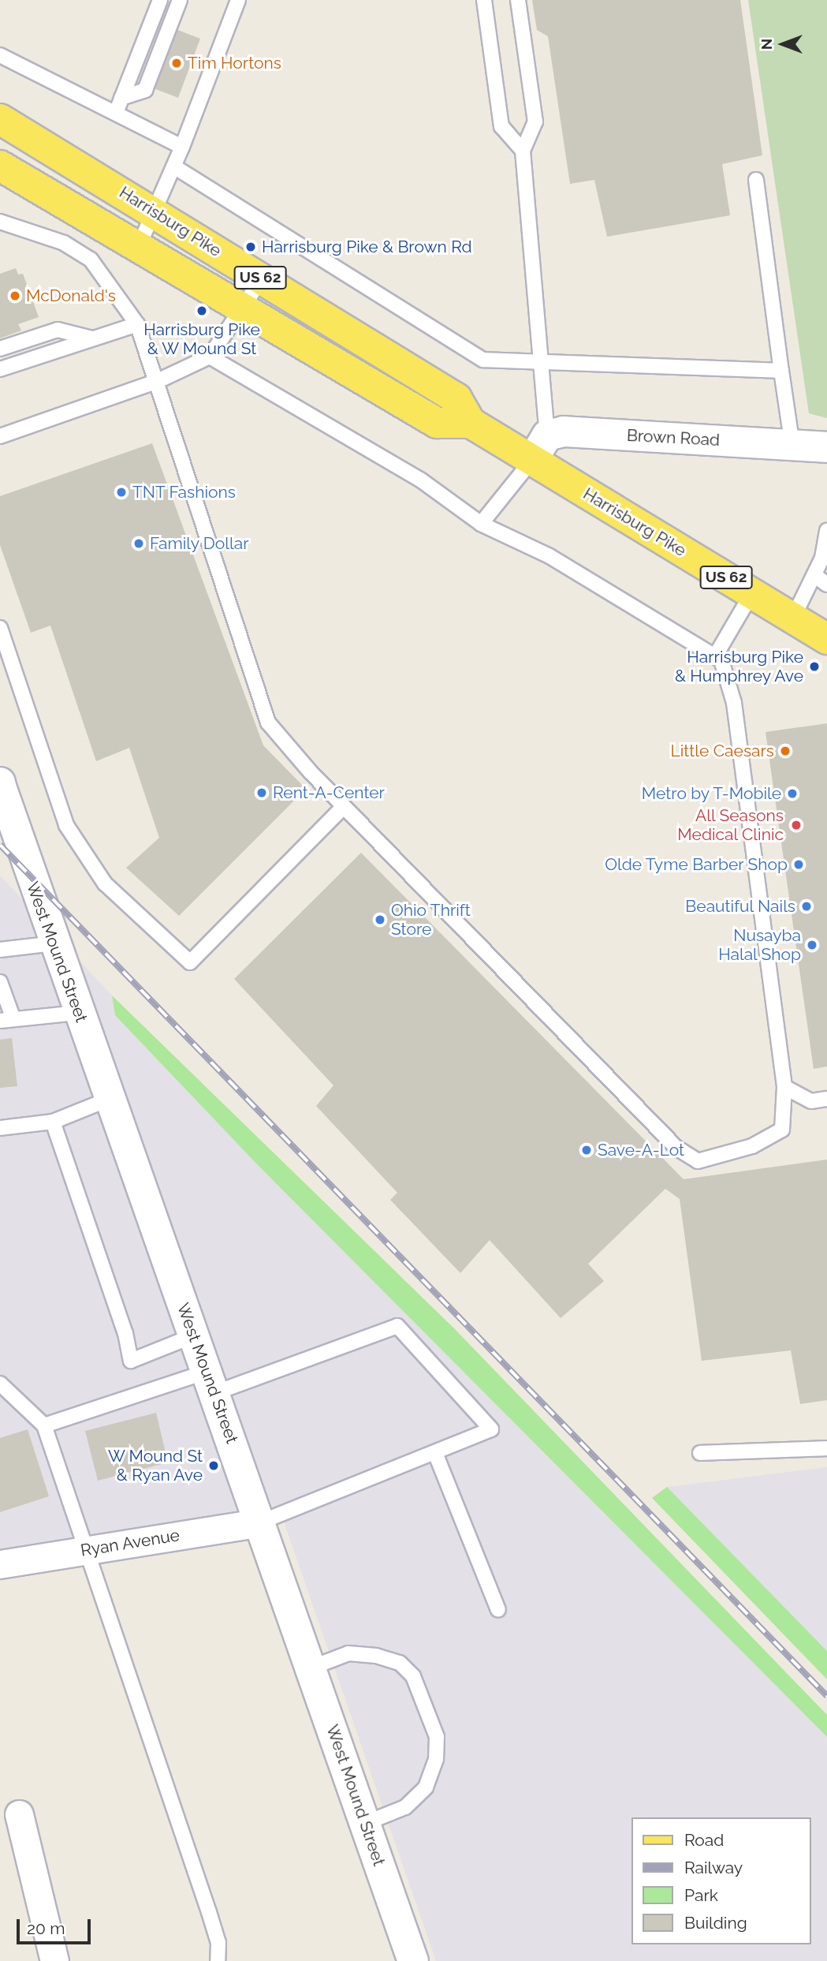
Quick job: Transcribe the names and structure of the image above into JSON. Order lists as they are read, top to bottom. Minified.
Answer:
{"streets":{"main road":["Harrisburg Pike","US 62"],"street":["Brown Road","West Mound Street","Ryan Avenue"]},"crossings":[["Harrisburg Pike","US 62"],["Harrisburg Pike","Brown Road"],["West Mound Street","Ryan Avenue"]],"places":["Tim Hortons","Harrisburg Pike & Brown Rd","McDonald's","Harrisburg Pike & W Mound St","TNT Fashions","Family Dollar","Harrisburg Pike & Humphrey Ave","Little Caesars","Rent-A-Center","Metro by T-Mobile","All Seasons Medical Clinic","Olde Tyme Barber Shop","Beautiful Nails","Ohio Thrift Store","Nusayba Halal Shop","Save-A-Lot","W Mound St & Ryan Ave"],"legend":["Road","Railway","Park","Building"],"scale_bar":"20 m","north":"left"}
